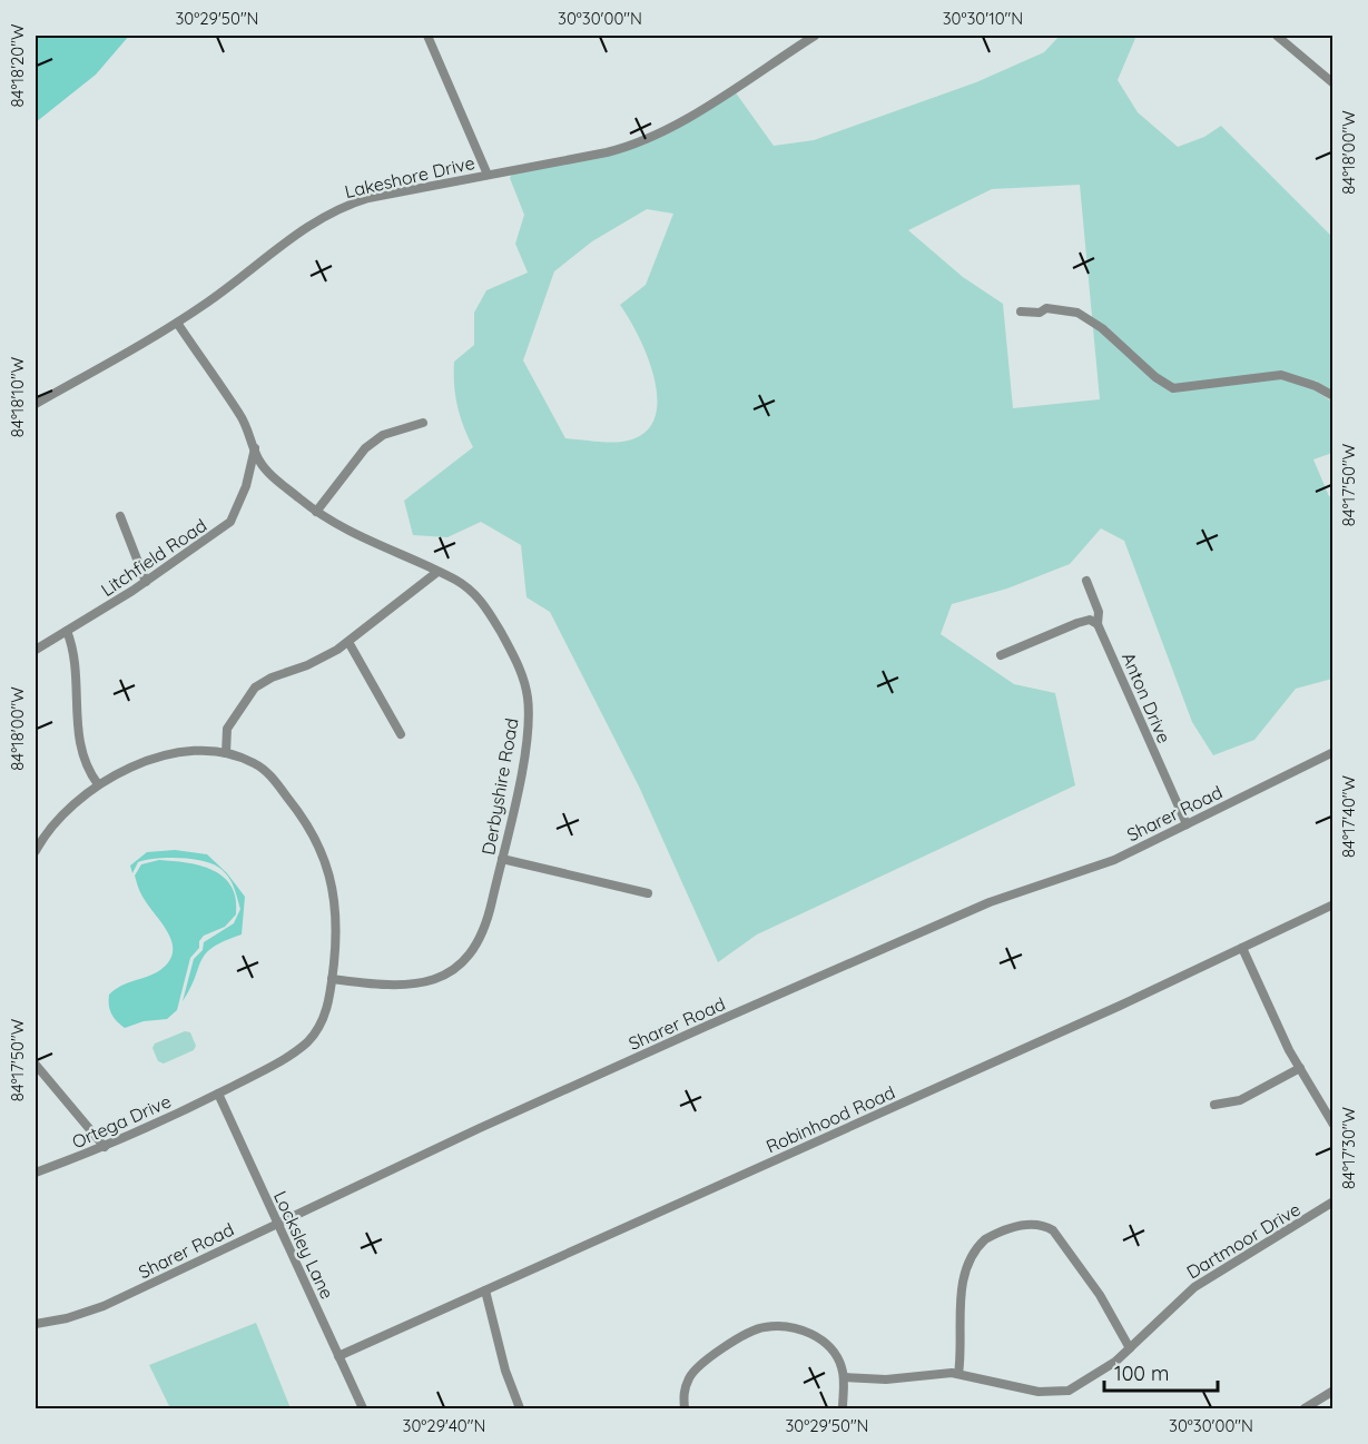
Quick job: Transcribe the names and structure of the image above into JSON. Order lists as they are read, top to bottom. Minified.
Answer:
{"streets":{"street":["Lakeshore Drive","Litchfield Road","Anton Drive","Derbyshire Road","Sharer Road","Robinhood Road","Ortega Drive","Dartmoor Drive","Locksley Lane"]},"crossings":[["Litchfield Road","Derbyshire Road"],["Anton Drive","Sharer Road"],["Derbyshire Road","Ortega Drive"],["Sharer Road","Locksley Lane"],["Robinhood Road","Locksley Lane"],["Ortega Drive","Locksley Lane"]],"scale_bar":"100 m","coordinates":["30°29'50\"N","30°30'00\"N","30°30'10\"N","84°18'20\"W","84°18'00\"W","84°18'10\"W","84°17'50\"W","84°17'40\"W","84°17'30\"W","30°29'40\"N"]}
